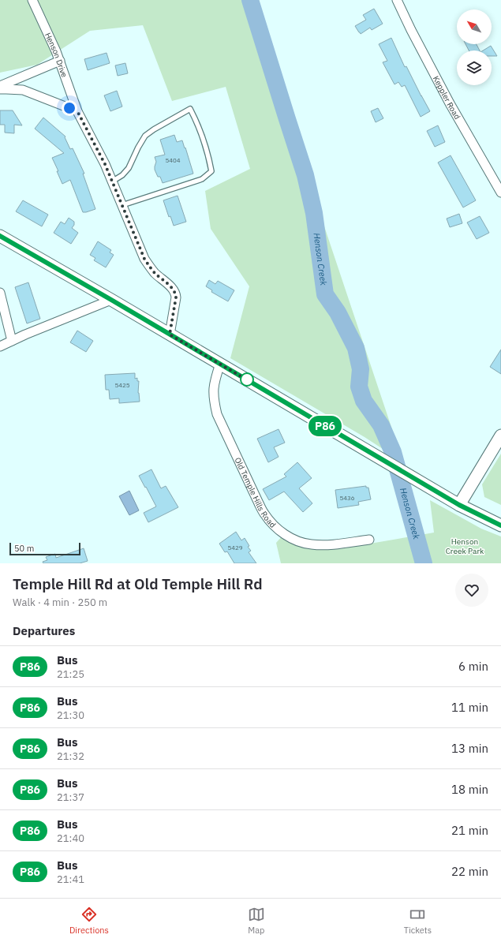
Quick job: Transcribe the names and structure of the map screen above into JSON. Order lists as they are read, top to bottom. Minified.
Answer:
{"streets":{"street":["Henson Drive","Keppler Road","Old Temple Hills Road"]},"water":["Henson Creek"],"parks":["Henson Creek Park"],"lines":["bus line P86"],"house_numbers":["5404","5425","5436","5429"],"scale_bar":"50 m","north":"top left","page":{"on_map":"P86","scale":"50 m","heading":[["Temple Hill Rd at Old Temple Hill Rd","Walk · 4 min · 250 m"],"Departures"],"list":[{"mark":"P86","name":"Bus","note":"21:25","value":"6 min"},{"mark":"P86","name":"Bus","note":"21:30","value":"11 min"},{"mark":"P86","name":"Bus","note":"21:32","value":"13 min"},{"mark":"P86","name":"Bus","note":"21:37","value":"18 min"},{"mark":"P86","name":"Bus","note":"21:40","value":"21 min"},{"mark":"P86","name":"Bus","note":"21:41","value":"22 min"}],"tabs":["Directions","Map","Tickets"]}}
